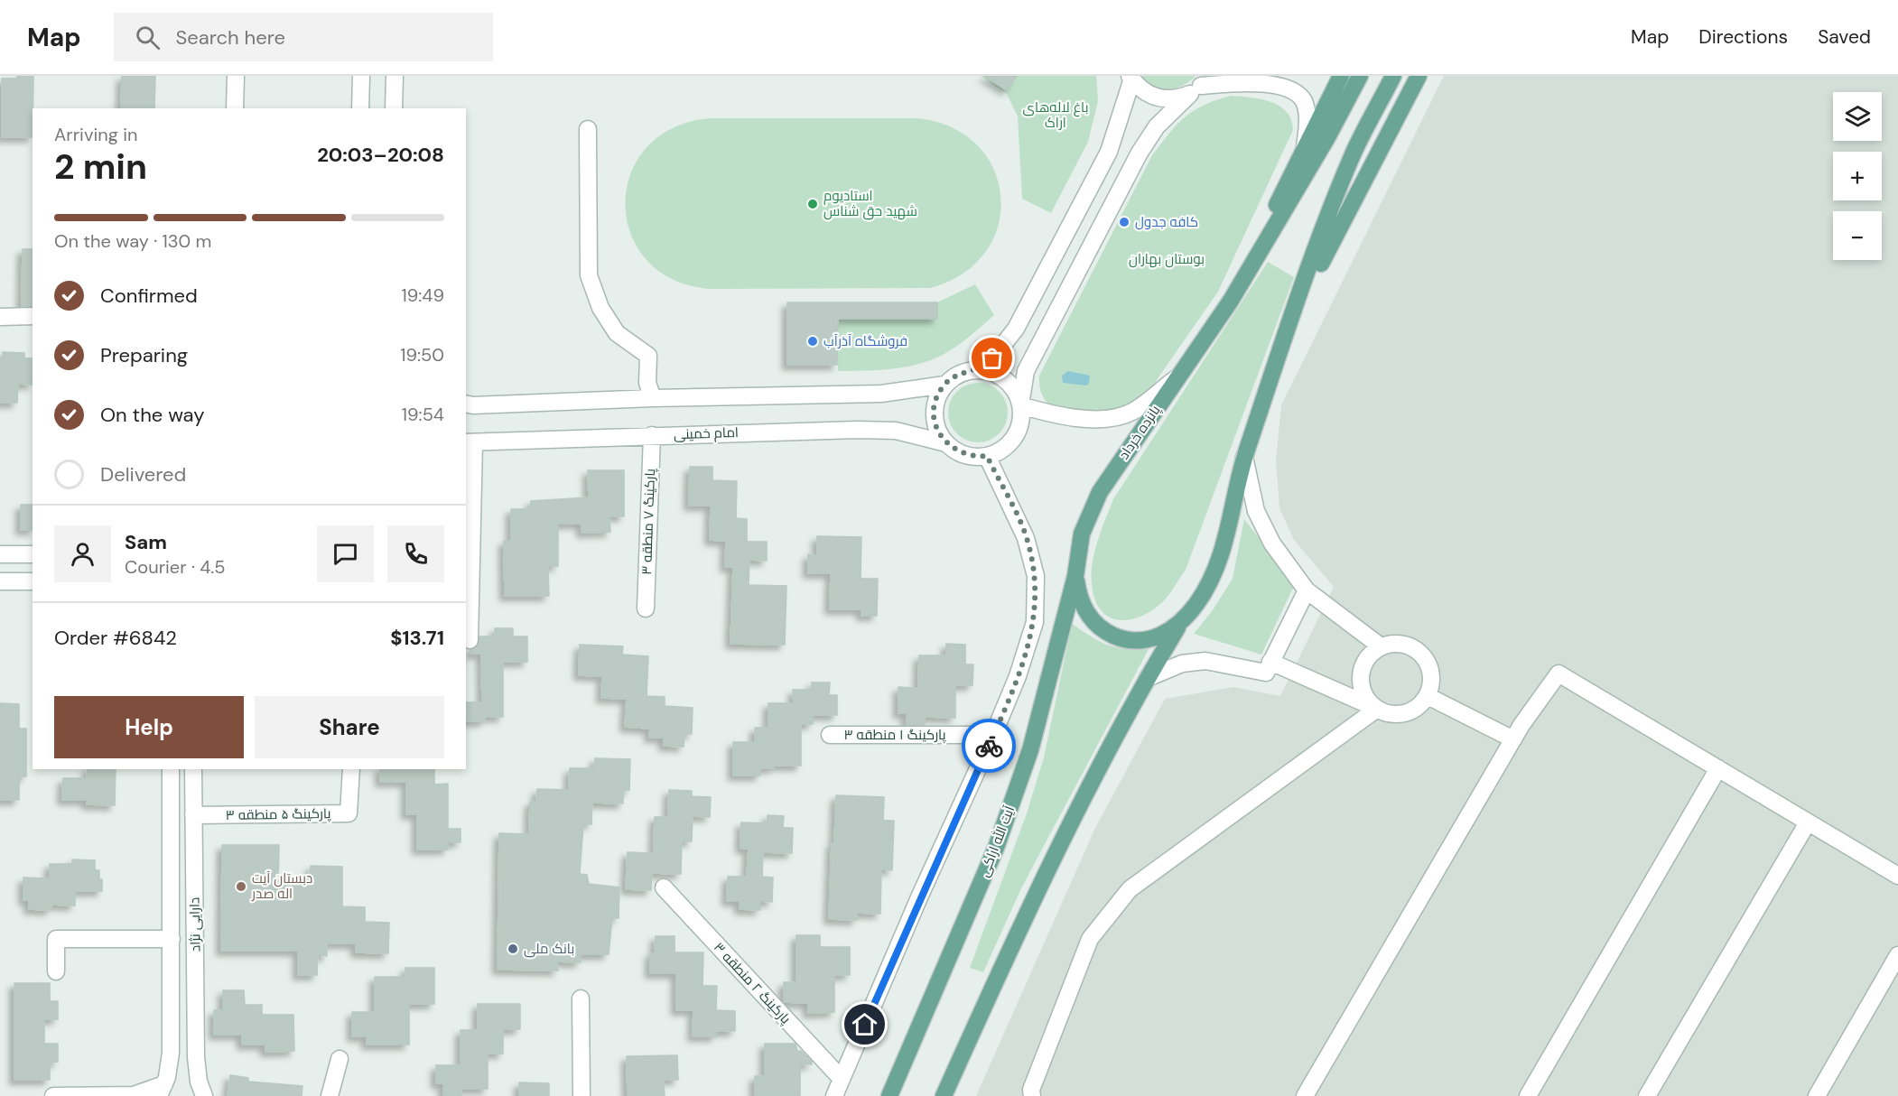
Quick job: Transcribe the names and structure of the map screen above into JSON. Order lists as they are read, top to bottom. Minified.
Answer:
{"streets":{"main road":["پانزده خرداد","آیت الله اراکی"],"street":["امام خمینی","پارکینگ ۷ منطقه ۳","پارکینگ ۱ منطقه ۳","پارکینگ ۵ منطقه ۳","دارایی نژاد","پارکینگ ۲ منطقه ۳"]},"crossings":[["پانزده خرداد","آیت الله اراکی"],["امام خمینی","پارکینگ ۷ منطقه ۳"],["پارکینگ ۵ منطقه ۳","دارایی نژاد"]],"parks":["باغ لاله‌های اراک","بوستان بهاران"],"places":["استادیوم شهید حق شناس","کافه جدول","فروشگاه آذرآب","دبستان آیت اله صدر","بانک ملی"],"page":{"header":"Map","search":"Search here","nav":["Map","Directions","Saved"],"map_buttons":["+","−"],"heading":["2 min","Arriving in","20:03–20:08"],"panel":["Sam","Courier · 4.5","Order #6842","$13.71"],"bar":"On the way · 130 m","list":[["Confirmed","19:49"],["Preparing","19:50"],["On the way","19:54"],"Delivered"],"buttons":["Help","Share"]}}
